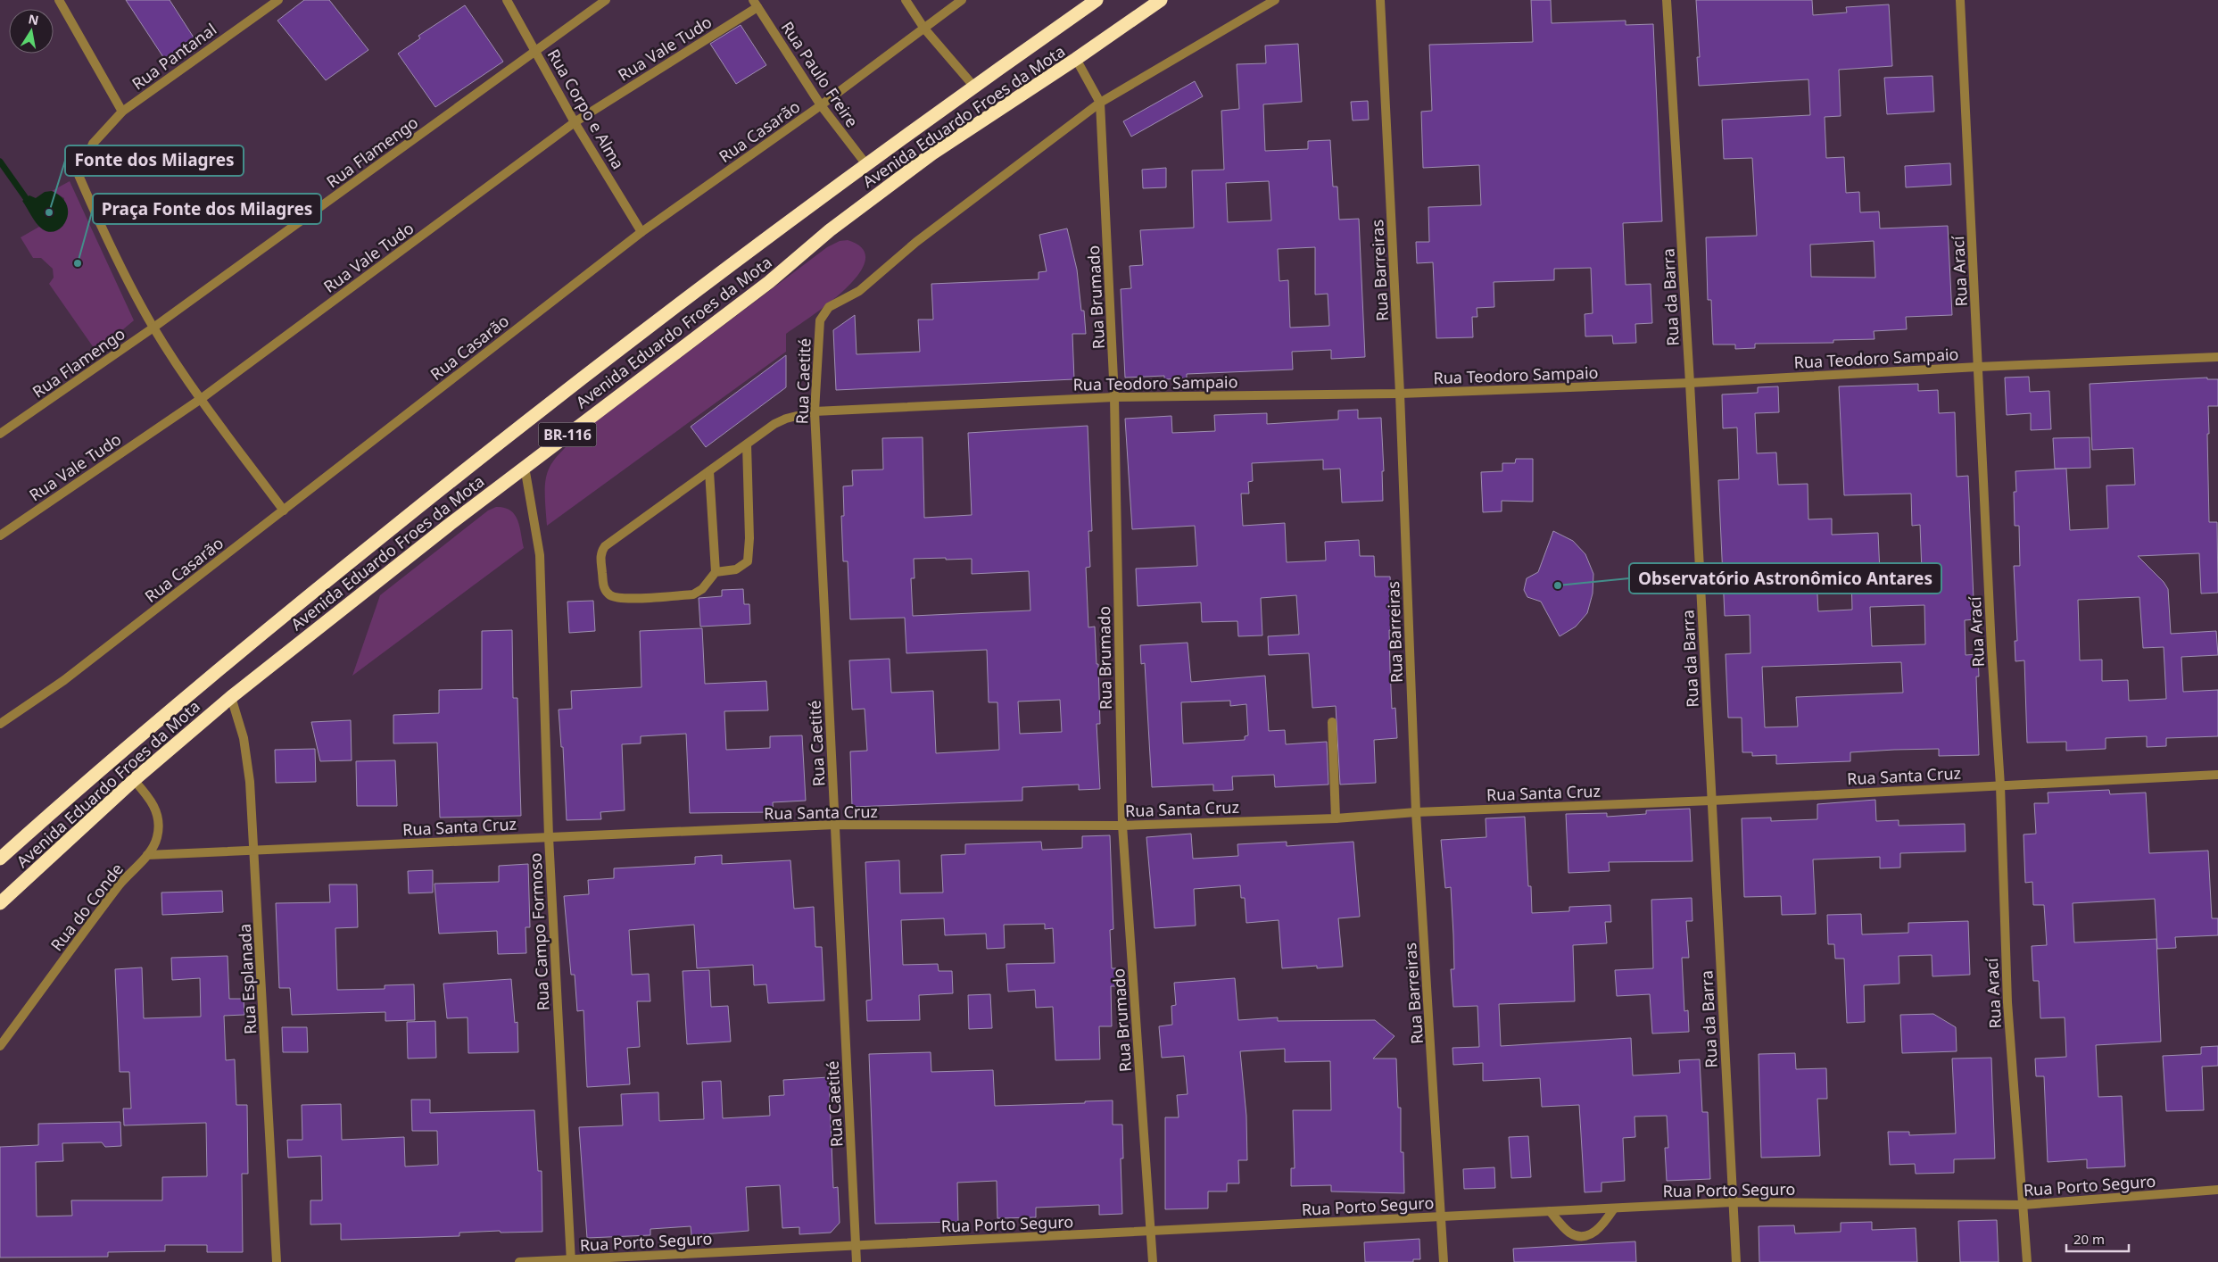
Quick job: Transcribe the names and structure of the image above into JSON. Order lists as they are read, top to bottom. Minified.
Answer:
{"streets":{"highway":["Avenida Eduardo Froes da Mota","BR-116"],"street":["Rua Vale Tudo","Rua Pantanal","Rua Paulo Freire","Rua Corpo e Alma","Rua Casarão","Rua Flamengo","Rua Barreiras","Rua Arací","Rua Brumado","Rua da Barra","Rua Teodoro Sampaio","Rua Caetité","Rua Santa Cruz","Rua do Conde","Rua Campo Formoso","Rua Esplanada","Rua Porto Seguro"]},"crossings":[["Rua Vale Tudo","Rua Paulo Freire"],["Rua Vale Tudo","Rua Corpo e Alma"],["Rua Pantanal","Rua Flamengo"],["Rua Paulo Freire","Avenida Eduardo Froes da Mota"],["Rua Paulo Freire","Rua Casarão"],["Rua Corpo e Alma","Rua Casarão"],["Rua Corpo e Alma","Rua Flamengo"],["Avenida Eduardo Froes da Mota","Rua Brumado"],["Avenida Eduardo Froes da Mota","Rua do Conde"],["Avenida Eduardo Froes da Mota","Rua Campo Formoso"],["Avenida Eduardo Froes da Mota","Rua Esplanada"],["Rua Barreiras","Rua Teodoro Sampaio"],["Rua Barreiras","Rua Santa Cruz"],["Rua Barreiras","Rua Porto Seguro"],["Rua Arací","Rua Teodoro Sampaio"],["Rua Arací","Rua Santa Cruz"],["Rua Arací","Rua Porto Seguro"],["Rua Brumado","Rua Teodoro Sampaio"],["Rua Brumado","Rua Caetité"],["Rua Brumado","Rua Santa Cruz"],["Rua Brumado","Rua Porto Seguro"],["Rua da Barra","Rua Teodoro Sampaio"],["Rua da Barra","Rua Santa Cruz"],["Rua da Barra","Rua Porto Seguro"],["Rua Teodoro Sampaio","Rua Caetité"],["Rua Caetité","Rua Santa Cruz"],["Rua Caetité","Rua Porto Seguro"],["Rua Santa Cruz","Rua do Conde"],["Rua Santa Cruz","Rua Campo Formoso"],["Rua Santa Cruz","Rua Esplanada"],["Rua Campo Formoso","Rua Porto Seguro"]],"places":["Fonte dos Milagres","Praça Fonte dos Milagres","Observatório Astronômico Antares"],"scale_bar":"20 m","north":"top"}
